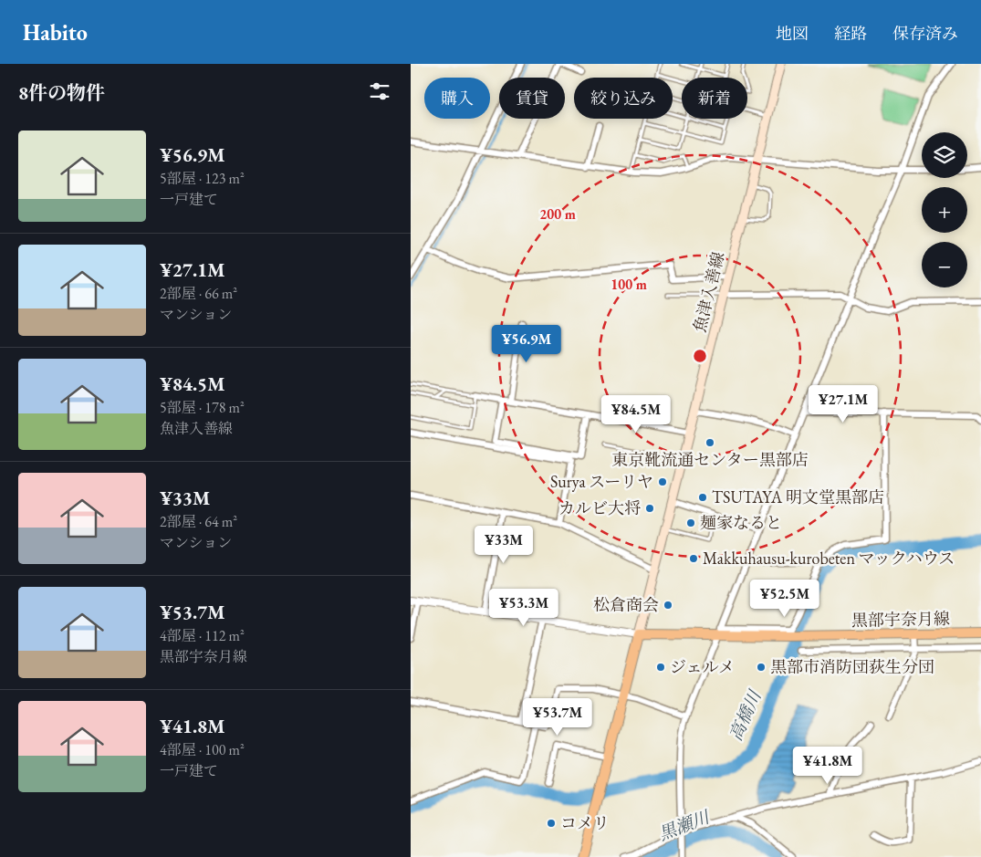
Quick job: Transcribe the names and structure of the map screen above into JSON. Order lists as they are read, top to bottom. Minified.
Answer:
{"streets":{"main road":["魚津入善線","黒部宇奈月線"]},"crossings":[["魚津入善線","黒部宇奈月線"]],"water":["高橋川","黒瀬川"],"places":["東京靴流通センター黒部店","Surya スーリヤ","TSUTAYA 明文堂黒部店","カルビ大将","麺家なると","Makkuhausu-kurobeten マックハウス","松倉商会","ジェルメ","黒部市消防団荻生分団","コメリ"],"page":{"header":"Habito","nav":["地図","経路","保存済み"],"heading":"8件の物件","chip":["購入","賃貸","絞り込み","新着"],"list":[{"name":"¥56.9M","note":"5部屋 · 123 m² · 一戸建て"},{"name":"¥27.1M","note":"2部屋 · 66 m² · マンション"},{"name":"¥84.5M","note":"5部屋 · 178 m² · 魚津入善線"},{"name":"¥33M","note":"2部屋 · 64 m² · マンション"},{"name":"¥53.7M","note":"4部屋 · 112 m² · 黒部宇奈月線"},{"name":"¥41.8M","note":"4部屋 · 100 m² · 一戸建て"}],"map_buttons":["+","−"],"price":["¥56.9M","¥27.1M","¥84.5M","¥33M","¥52.5M","¥53.3M","¥53.7M","¥41.8M"]},"rings":["200 m","100 m"]}
